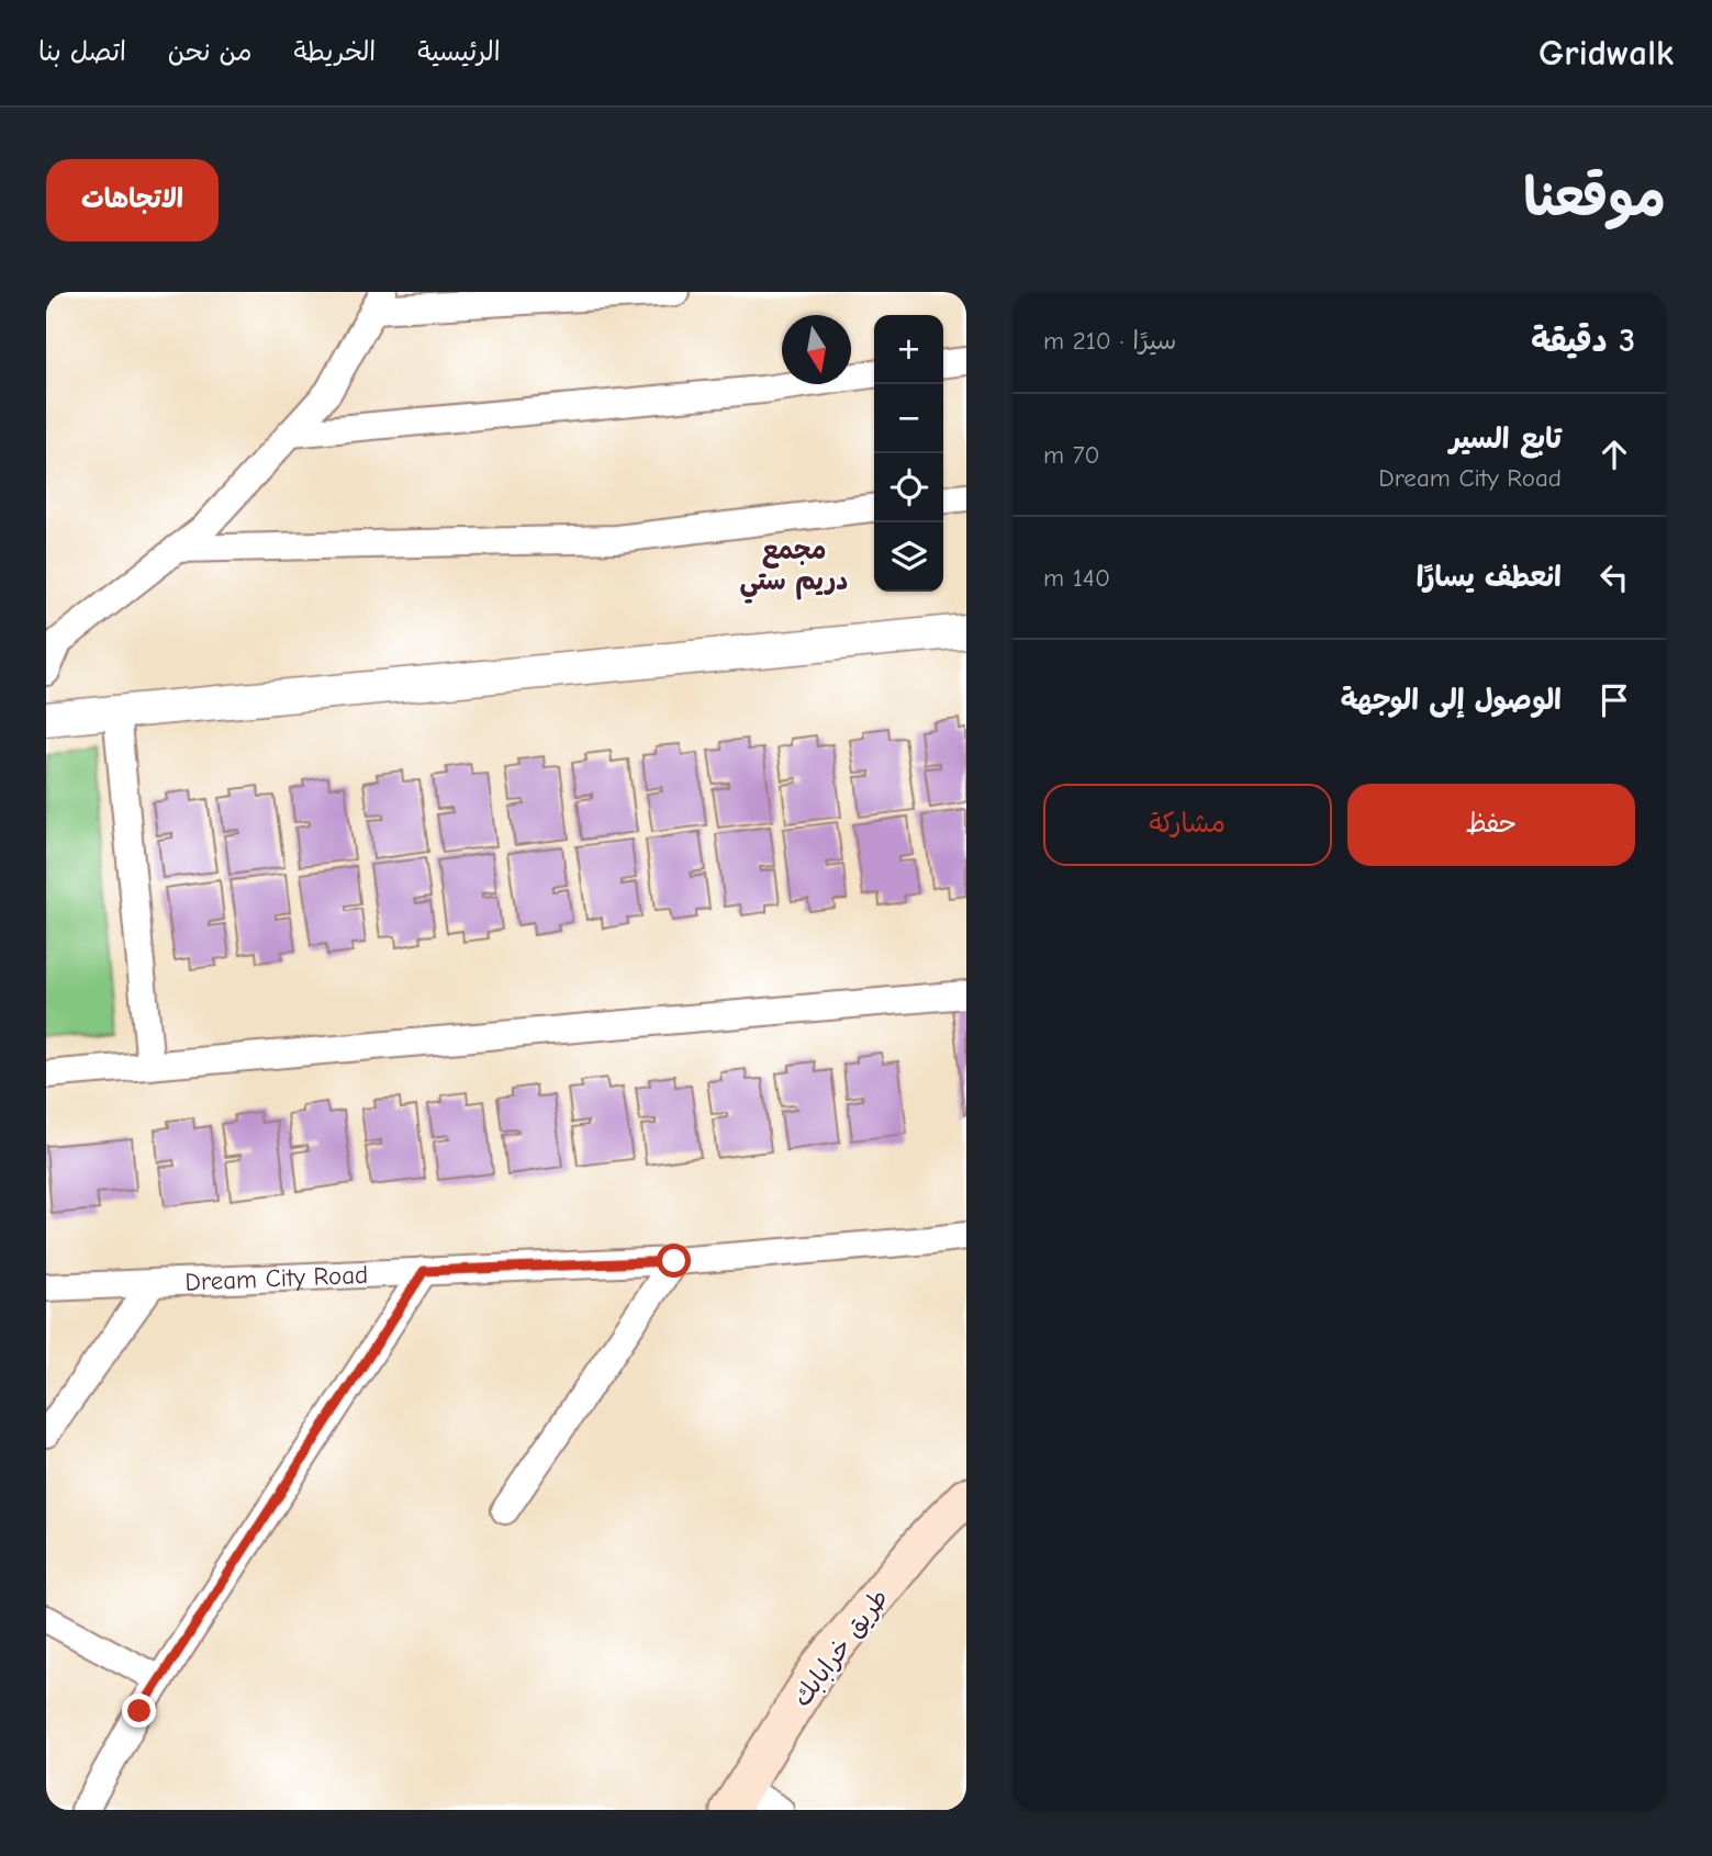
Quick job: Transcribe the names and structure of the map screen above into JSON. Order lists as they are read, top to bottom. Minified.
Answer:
{"streets":{"main road":["طريق خرابابك"],"street":["Dream City Road"]},"districts":["مجمع دريم ستي"],"north":"bottom","page":{"header":"Gridwalk","nav":["الرئيسية","الخريطة","من نحن","اتصل بنا"],"title":"موقعنا","buttons":["الاتجاهات",["حفظ","مشاركة"]],"heading":["3 دقيقة","سيرًا · 210 m"],"map_buttons":["+","−"],"list":[["تابع السير","Dream City Road","70 m"],["انعطف يسارًا","140 m"],"الوصول إلى الوجهة"]}}
